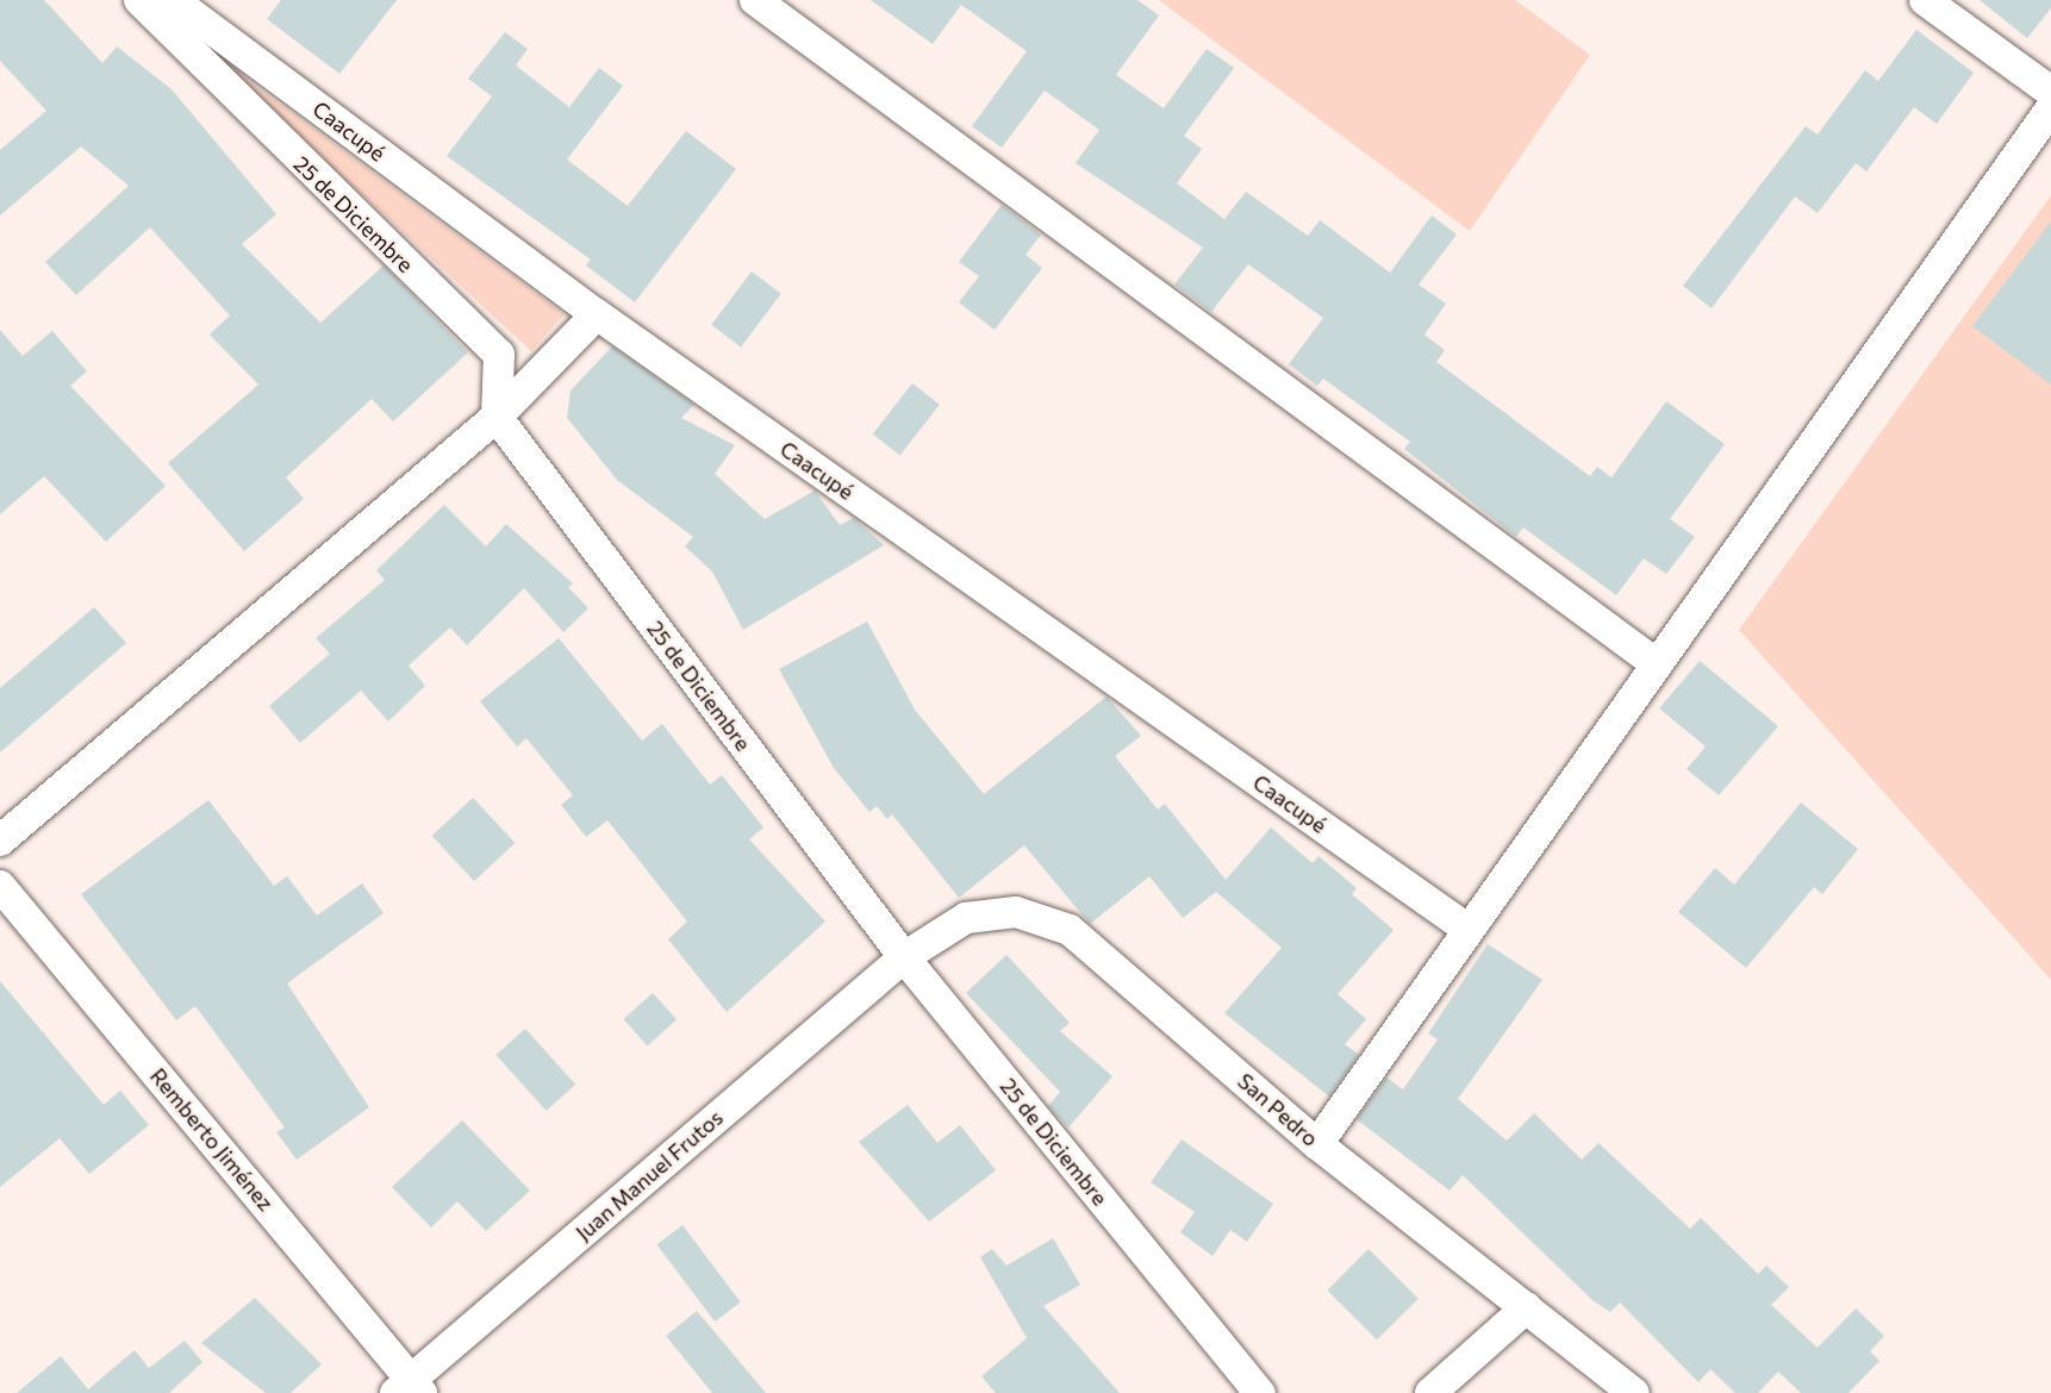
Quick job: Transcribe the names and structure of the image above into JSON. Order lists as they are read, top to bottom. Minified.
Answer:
{"streets":{"street":["Caacupé","25 de Diciembre","San Pedro","Remberto Jiménez","Juan Manuel Frutos"]},"crossings":[["25 de Diciembre","San Pedro"],["25 de Diciembre","Juan Manuel Frutos"],["San Pedro","Juan Manuel Frutos"],["Remberto Jiménez","Juan Manuel Frutos"]]}
